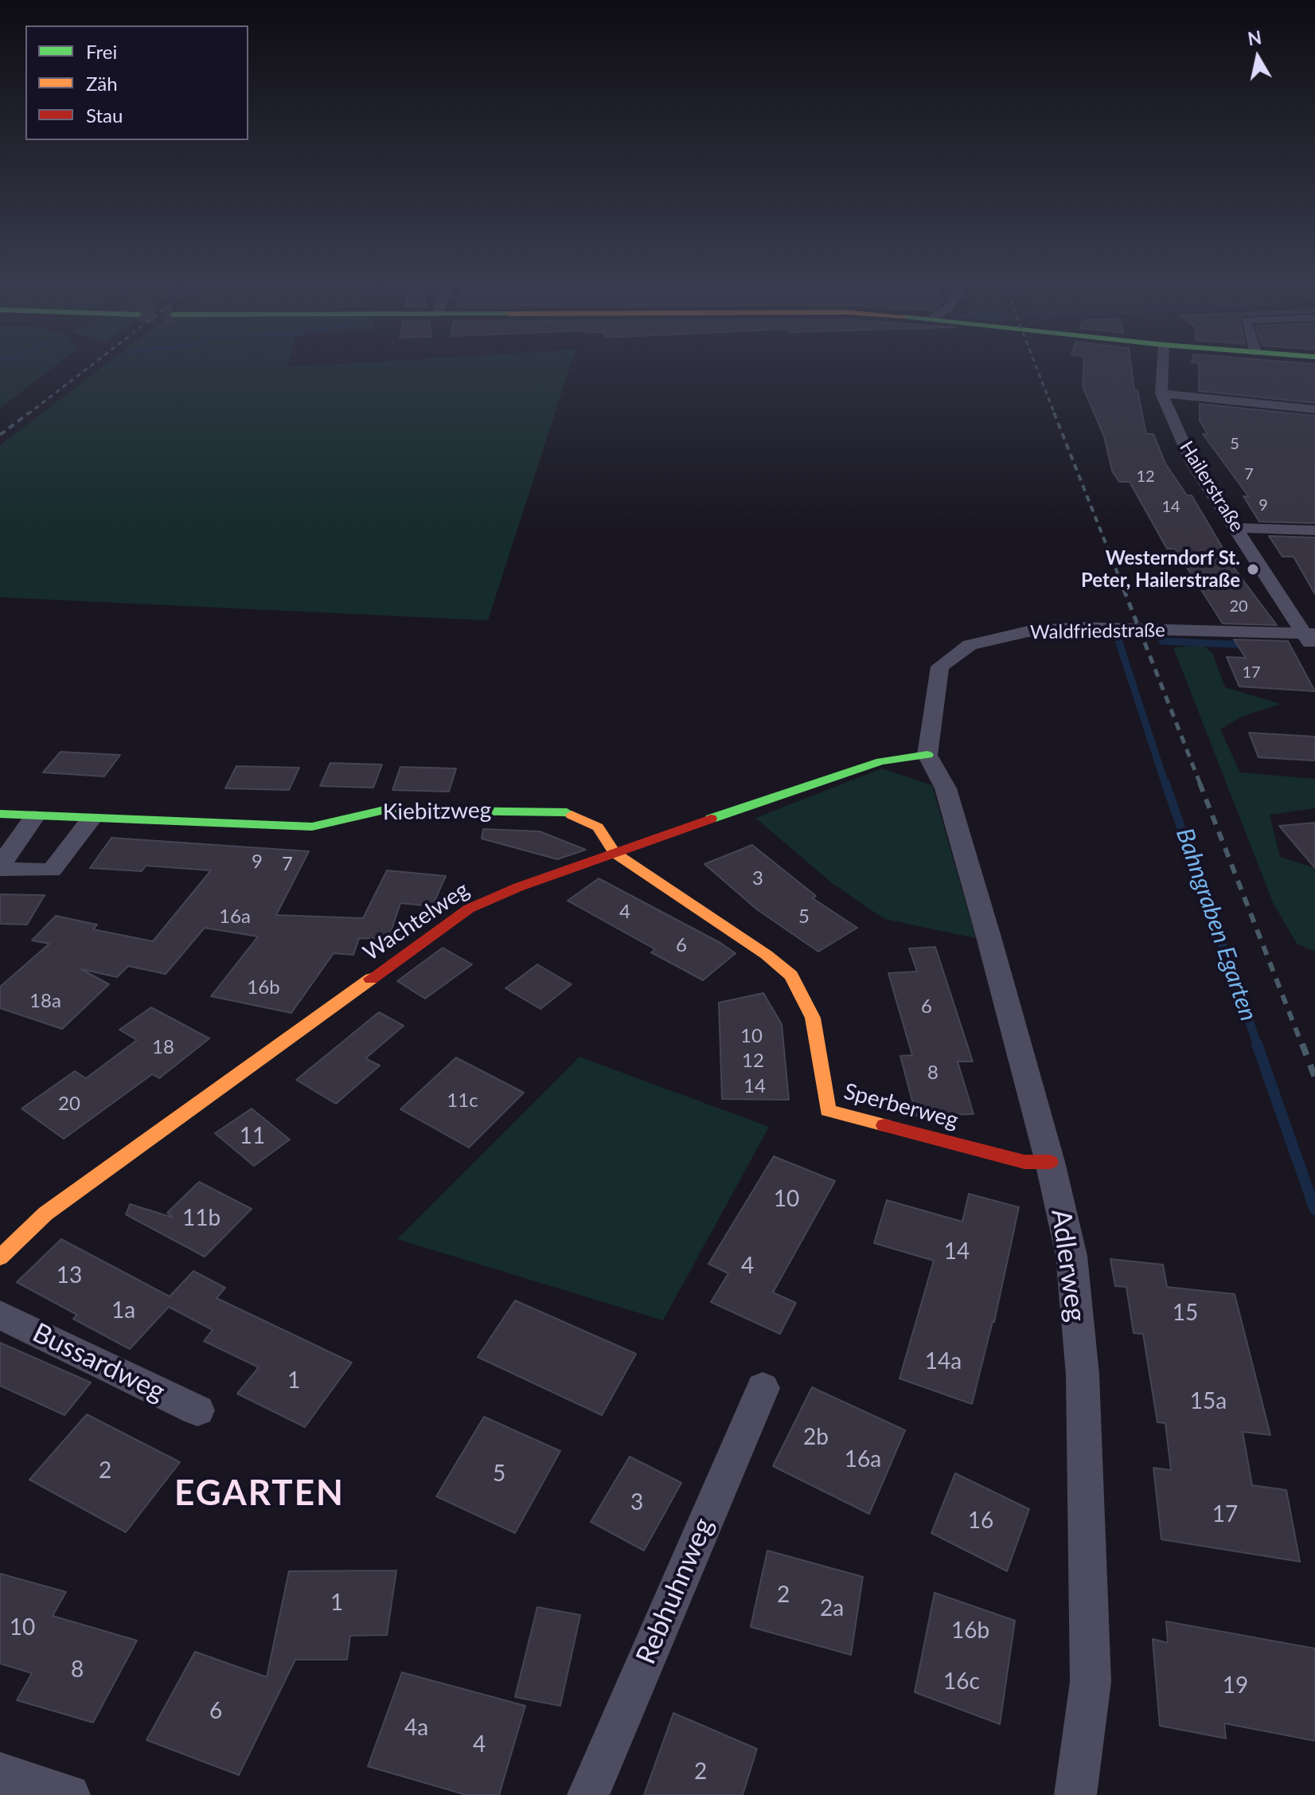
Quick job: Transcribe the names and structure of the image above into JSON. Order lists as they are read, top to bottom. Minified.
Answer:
{"streets":{"street":["Hailerstraße","Waldfriedstraße","Kiebitzweg","Wachtelweg","Sperberweg","Adlerweg","Bussardweg","Rebhuhnweg"]},"crossings":[["Hailerstraße","Waldfriedstraße"],["Waldfriedstraße","Wachtelweg"],["Waldfriedstraße","Adlerweg"],["Kiebitzweg","Wachtelweg"],["Kiebitzweg","Sperberweg"],["Wachtelweg","Sperberweg"],["Wachtelweg","Adlerweg"],["Sperberweg","Adlerweg"]],"districts":["EGARTEN"],"water":["Bahngraben Egarten"],"places":["Westerndorf St. Peter, Hailerstraße"],"house_numbers":["5","7","12","9","14","20","17","9","7","3","4","16a","5","6","16b","18a","6","10","18","12","8","14","11c","20","11","10","11b","14","4","13","1a","15","14a","1","15a","2b","16a","2","5","3","17","16","2","1","2a","10","16b","8","16c","19","6","4a","4","2"],"legend":["Frei","Zäh","Stau"],"north":"top"}
